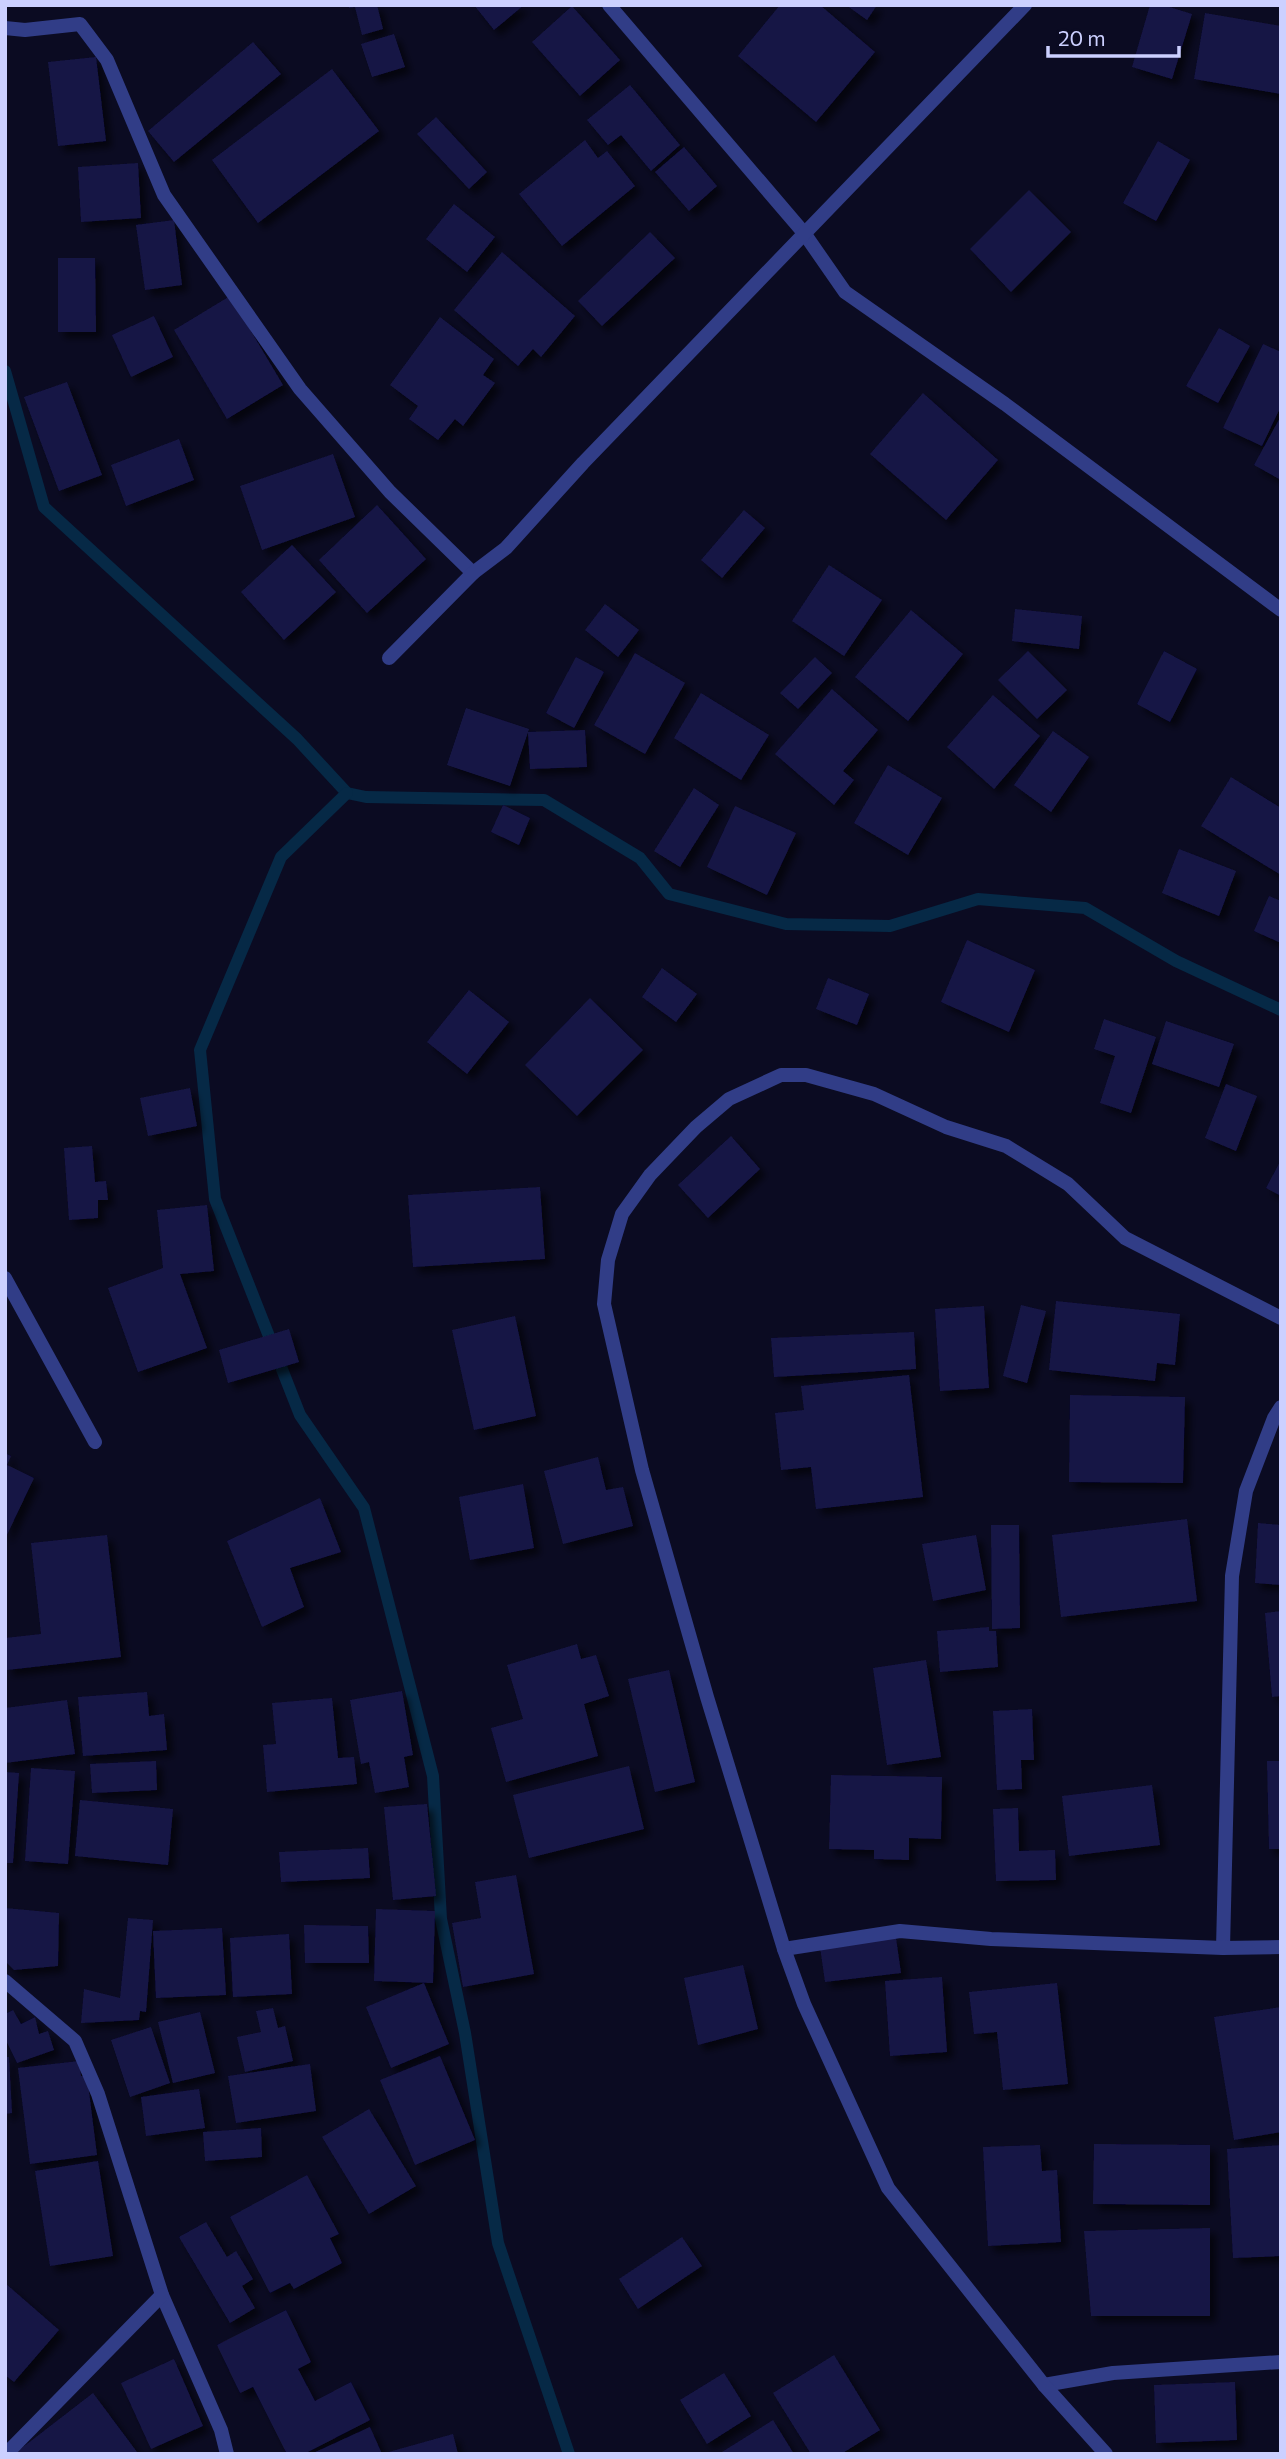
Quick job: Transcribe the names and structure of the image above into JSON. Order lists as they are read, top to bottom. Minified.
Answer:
{"scale_bar":"20 m"}
